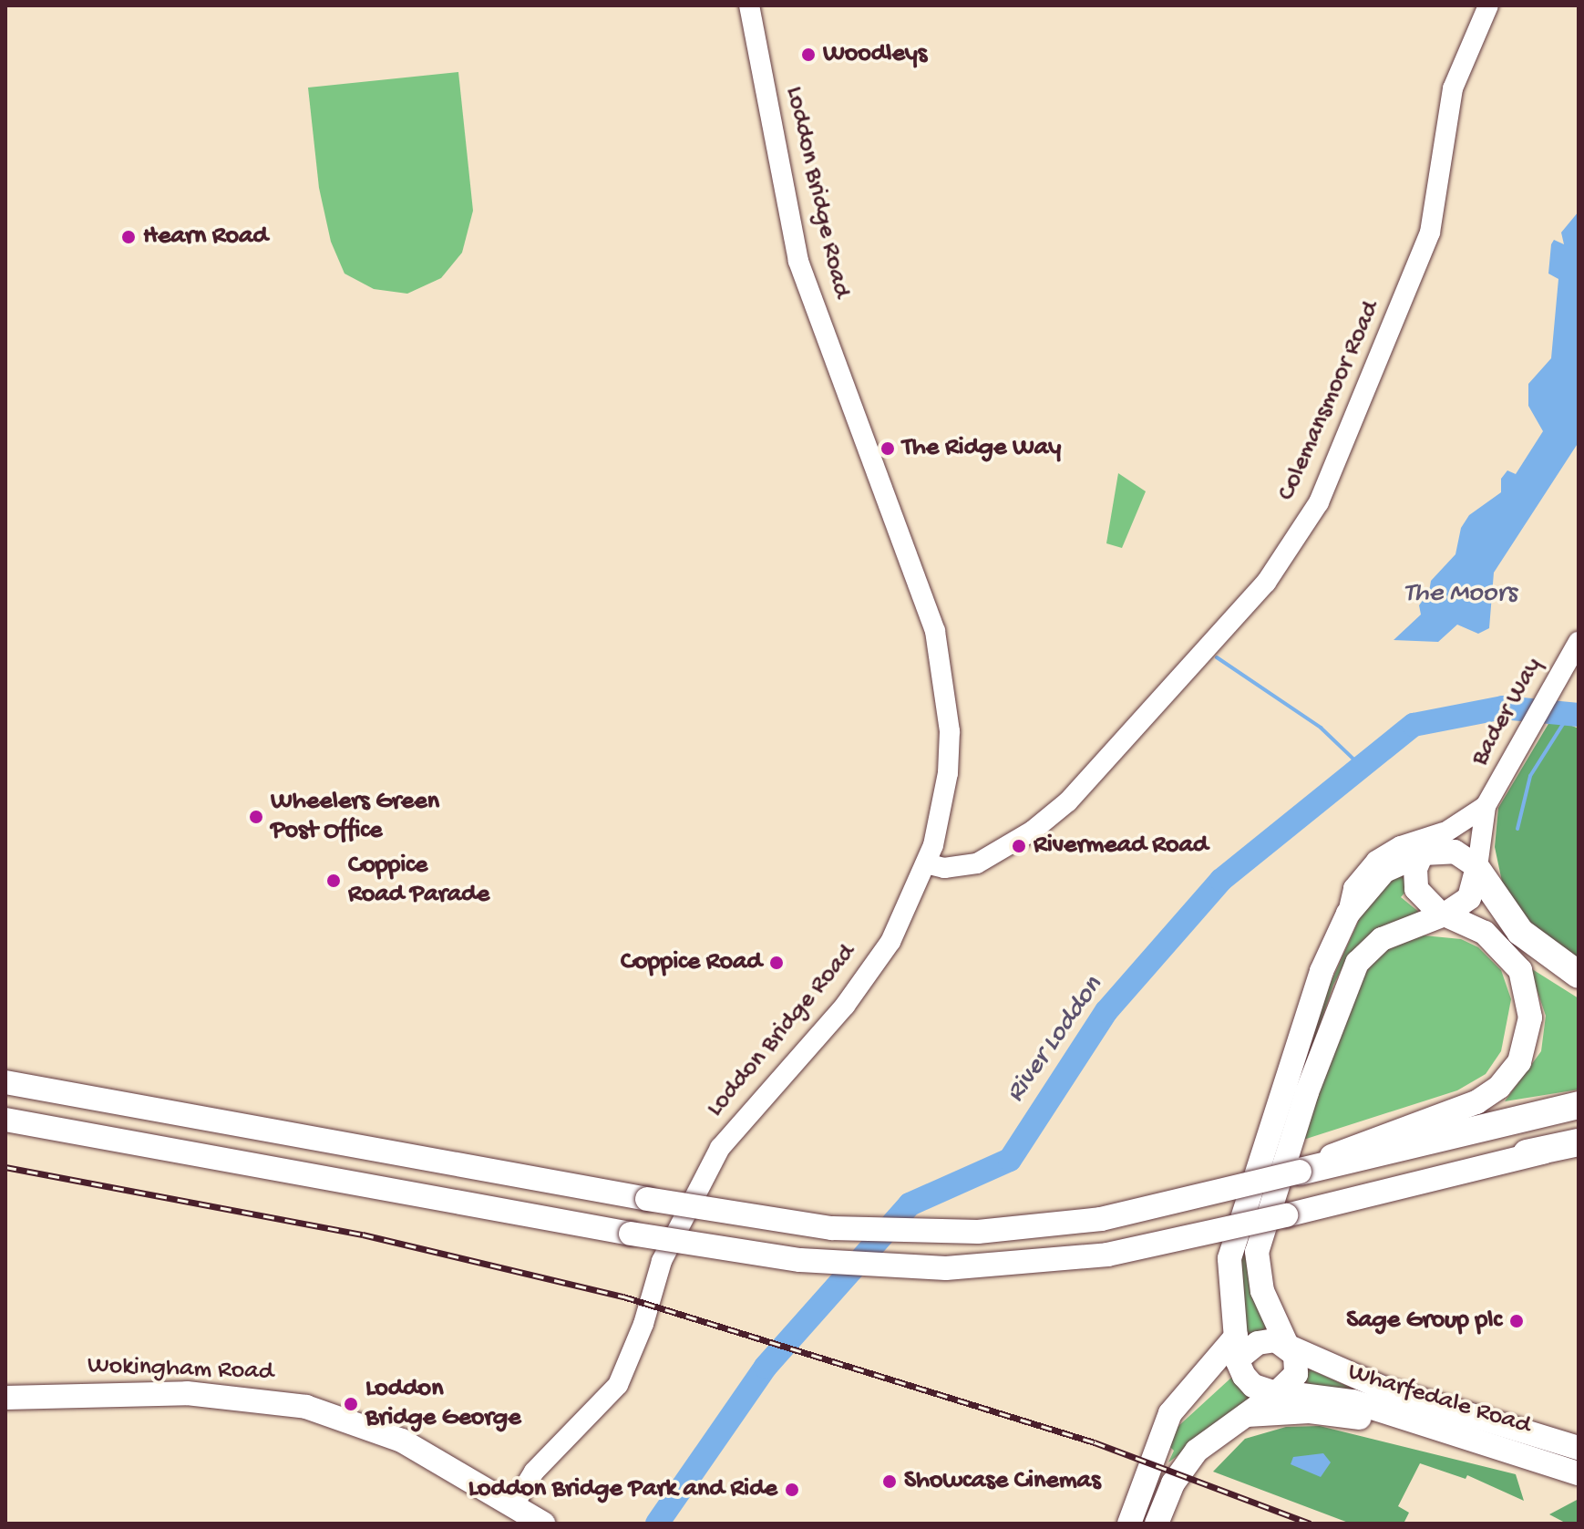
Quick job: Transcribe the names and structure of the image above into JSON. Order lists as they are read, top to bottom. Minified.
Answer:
{"streets":{"main road":["Wokingham Road","Wharfedale Road"],"street":["Loddon Bridge Road","Colemansmoor Road","Bader Way"]},"crossings":[["Loddon Bridge Road","Colemansmoor Road"],["Loddon Bridge Road","Wokingham Road"]],"water":["The Moors","River Loddon"],"places":["Woodleys","Hearn Road","The Ridge Way","Wheelers Green Post Office","Rivermead Road","Coppice Road Parade","Coppice Road","Sage Group plc","Loddon Bridge George","Showcase Cinemas","Loddon Bridge Park and Ride"]}
